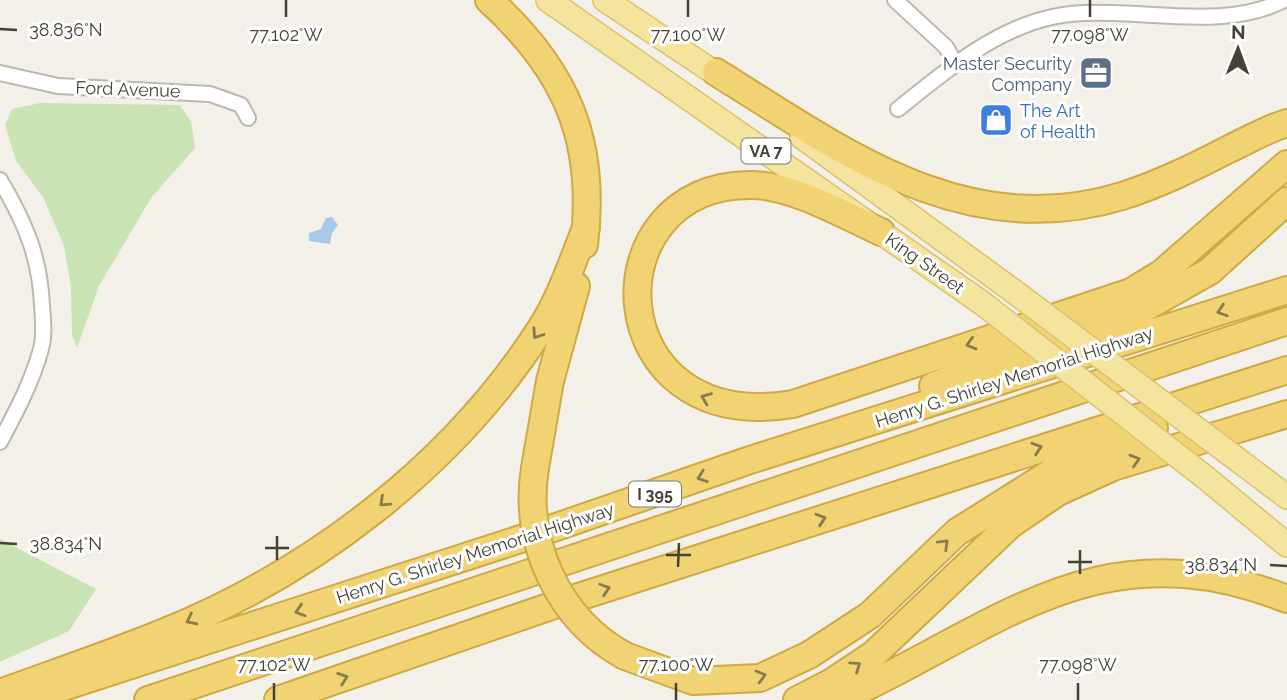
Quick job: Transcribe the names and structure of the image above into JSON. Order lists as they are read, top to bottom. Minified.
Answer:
{"streets":{"highway":["Henry G. Shirley Memorial Highway","I 395"],"main road":["VA 7","King Street"],"street":["Ford Avenue"]},"places":{"office":["Master Security Company"],"shop":["The Art of Health"]},"north":"top","coordinates":["38.836°N","77.102°W","77.100°W","77.098°W","38.834°N"]}
